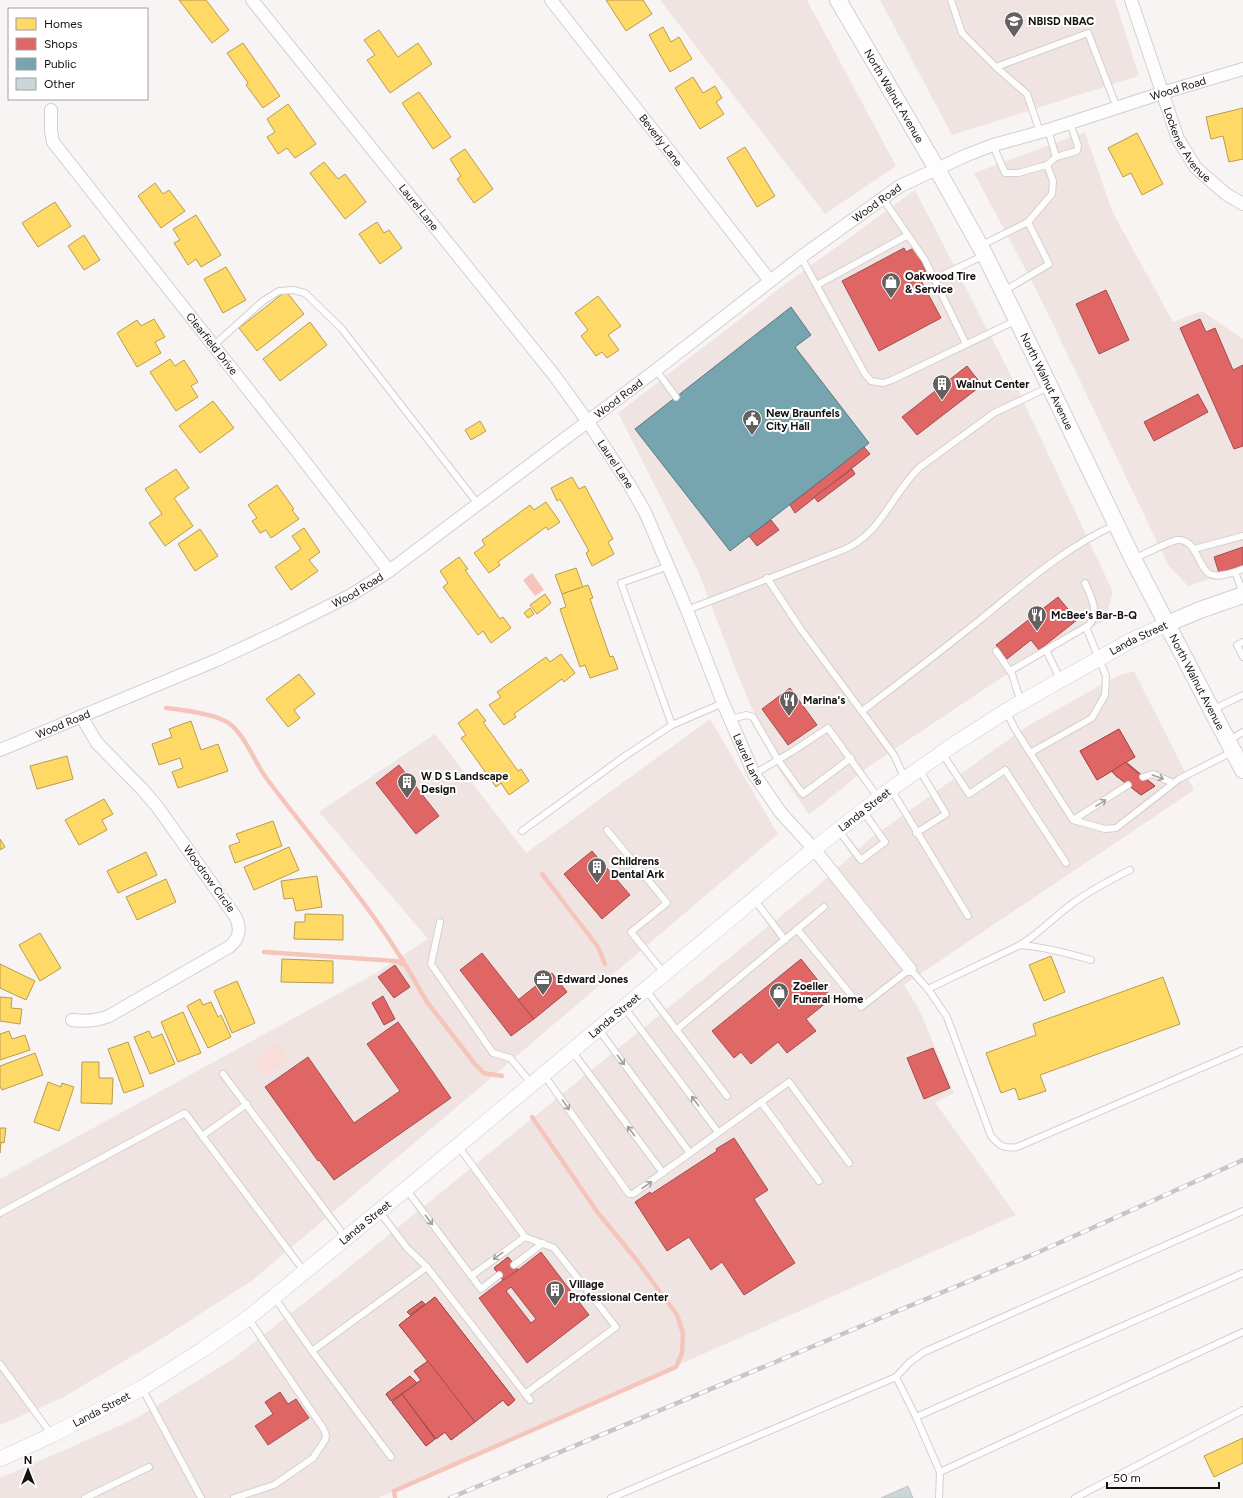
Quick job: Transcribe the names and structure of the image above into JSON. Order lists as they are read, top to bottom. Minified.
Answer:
{"streets":{"main road":["North Walnut Avenue","Landa Street"],"street":["Wood Road","Beverly Lane","Lockener Avenue","Laurel Lane","Clearfield Drive","Woodrow Circle"]},"crossings":[["Wood Road","North Walnut Avenue"],["Wood Road","Beverly Lane"],["Wood Road","Lockener Avenue"],["Wood Road","Laurel Lane"],["Wood Road","Clearfield Drive"],["Wood Road","Woodrow Circle"],["North Walnut Avenue","Landa Street"],["Laurel Lane","Landa Street"]],"places":{"school or university":["NBISD NBAC"],"shop":["Oakwood Tire & Service","Zoeller Funeral Home"],"building":["Walnut Center","W D S Landscape Design","Childrens Dental Ark","Village Professional Center"],"public building":["New Braunfels City Hall"],"restaurant":["McBee's Bar-B-Q","Marina's"],"office":["Edward Jones"]},"legend":["Homes","Shops","Public","Other"],"scale_bar":"50 m","north":"top"}
